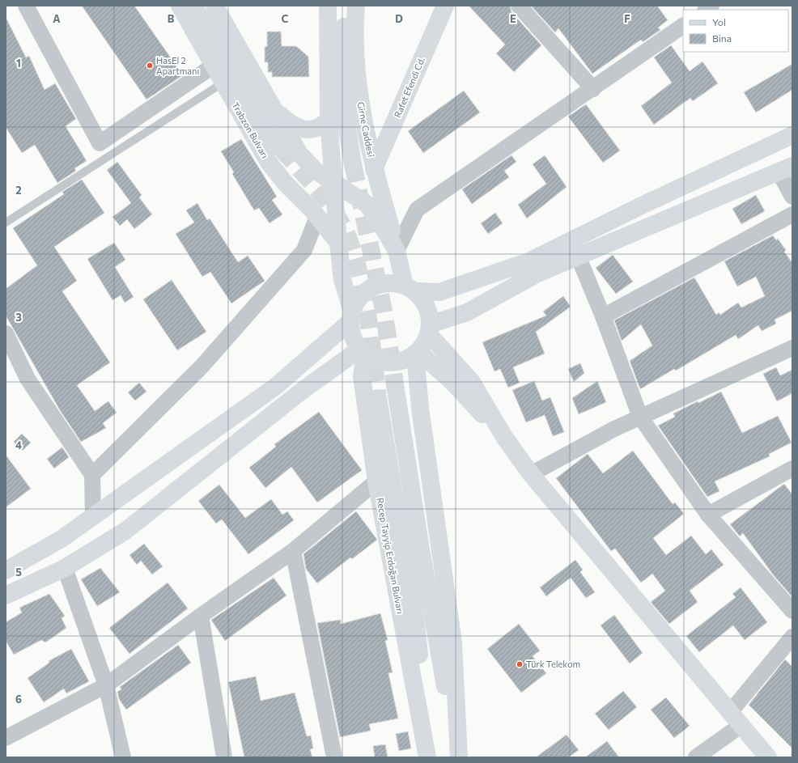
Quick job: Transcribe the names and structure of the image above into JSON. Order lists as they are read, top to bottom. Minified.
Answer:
{"streets":{"main road":["Rafet Efendi Cd.","Girne Caddesi","Trabzon Bulvarı","Recep Tayyip Erdoğan Bulvarı"]},"crossings":[["Rafet Efendi Cd.","Girne Caddesi"]],"places":["HasEl 2 Apartmanı","Türk Telekom"],"legend":["Yol","Bina"],"grid":{"columns":["A","B","C","D","E","F"],"rows":["1","2","3","4","5","6"]}}
